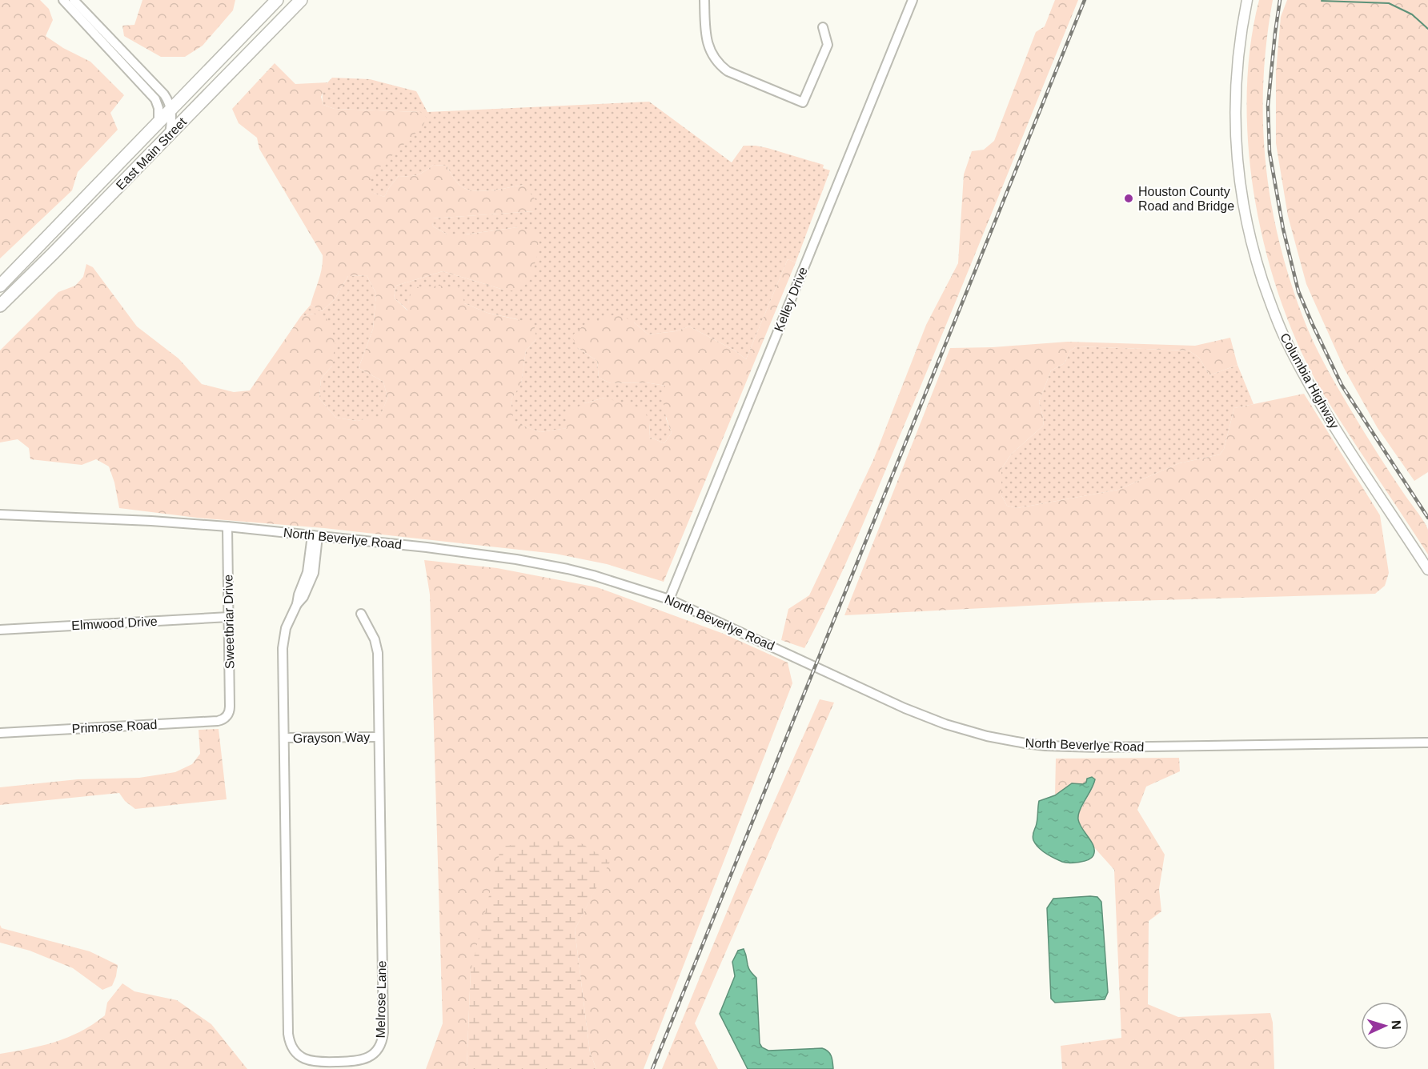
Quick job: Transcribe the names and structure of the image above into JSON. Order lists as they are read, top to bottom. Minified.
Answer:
{"streets":{"highway":["East Main Street"],"main road":["Columbia Highway"],"street":["Kelley Drive","North Beverlye Road","Sweetbriar Drive","Elmwood Drive","Primrose Road","Grayson Way","Melrose Lane"]},"crossings":[["Kelley Drive","North Beverlye Road"],["North Beverlye Road","Sweetbriar Drive"],["North Beverlye Road","Melrose Lane"],["Sweetbriar Drive","Elmwood Drive"],["Sweetbriar Drive","Primrose Road"],["Grayson Way","Melrose Lane"]],"places":["Houston County Road and Bridge"],"north":"right"}
